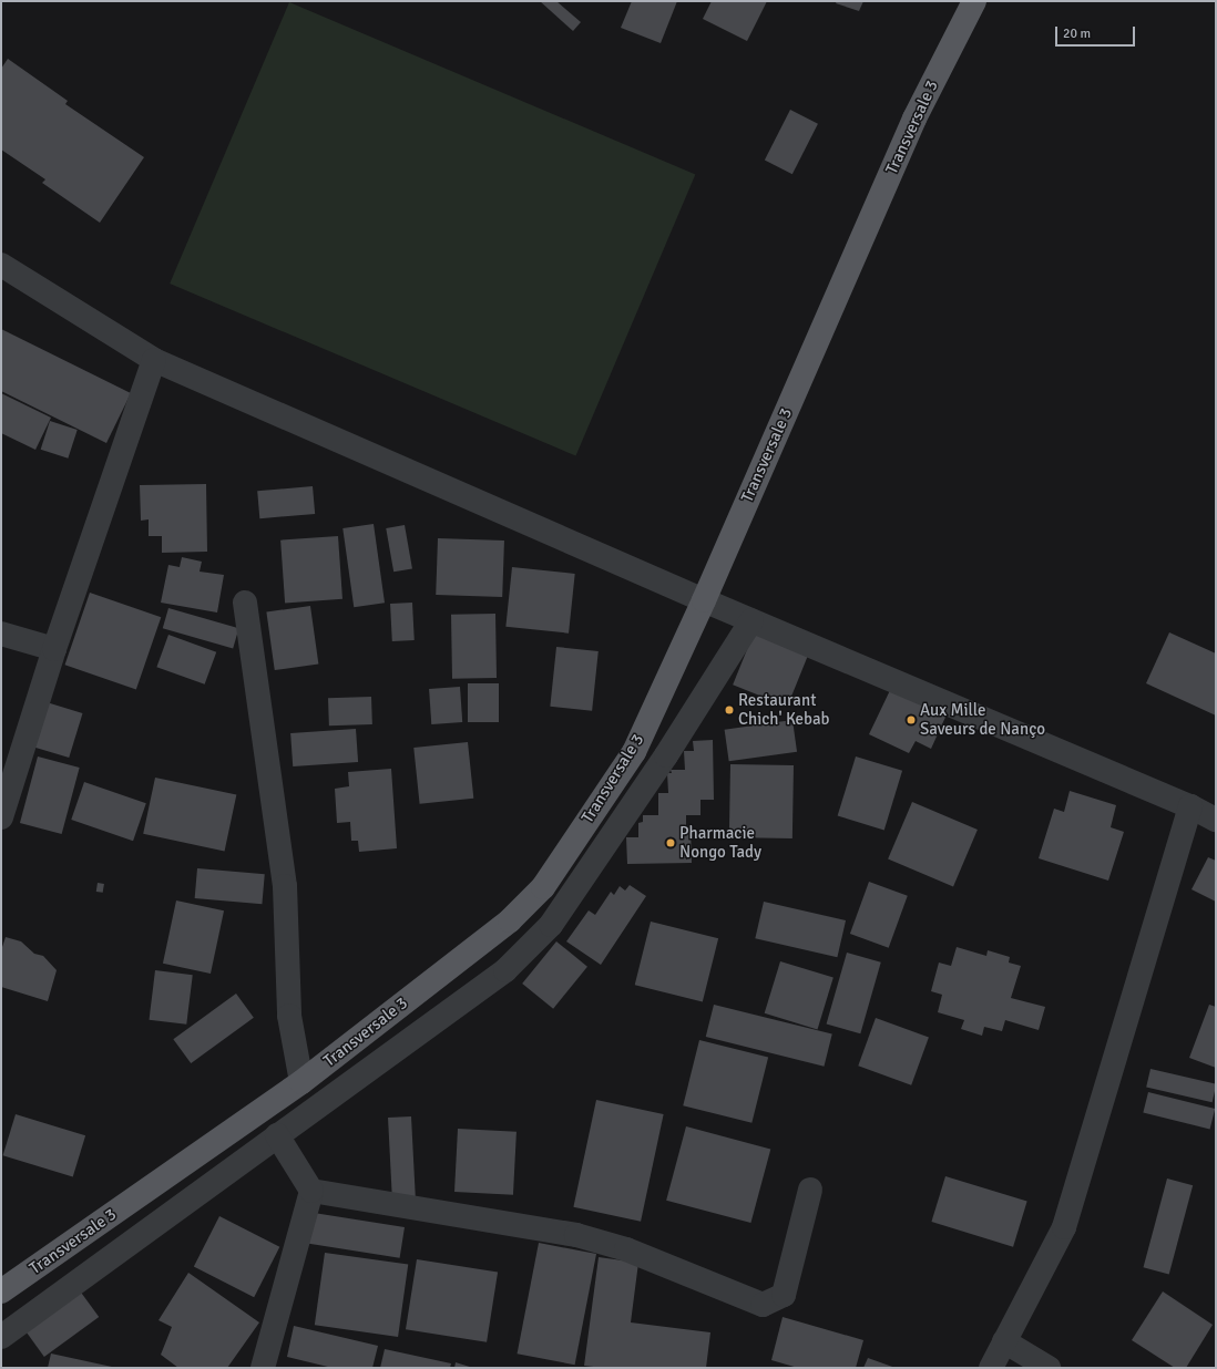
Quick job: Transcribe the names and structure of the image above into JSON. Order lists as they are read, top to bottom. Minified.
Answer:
{"streets":{"main road":["Transversale 3"]},"places":["Restaurant Chich' Kebab","Aux Mille Saveurs de Nanço","Pharmacie Nongo Tady"],"scale_bar":"20 m"}
